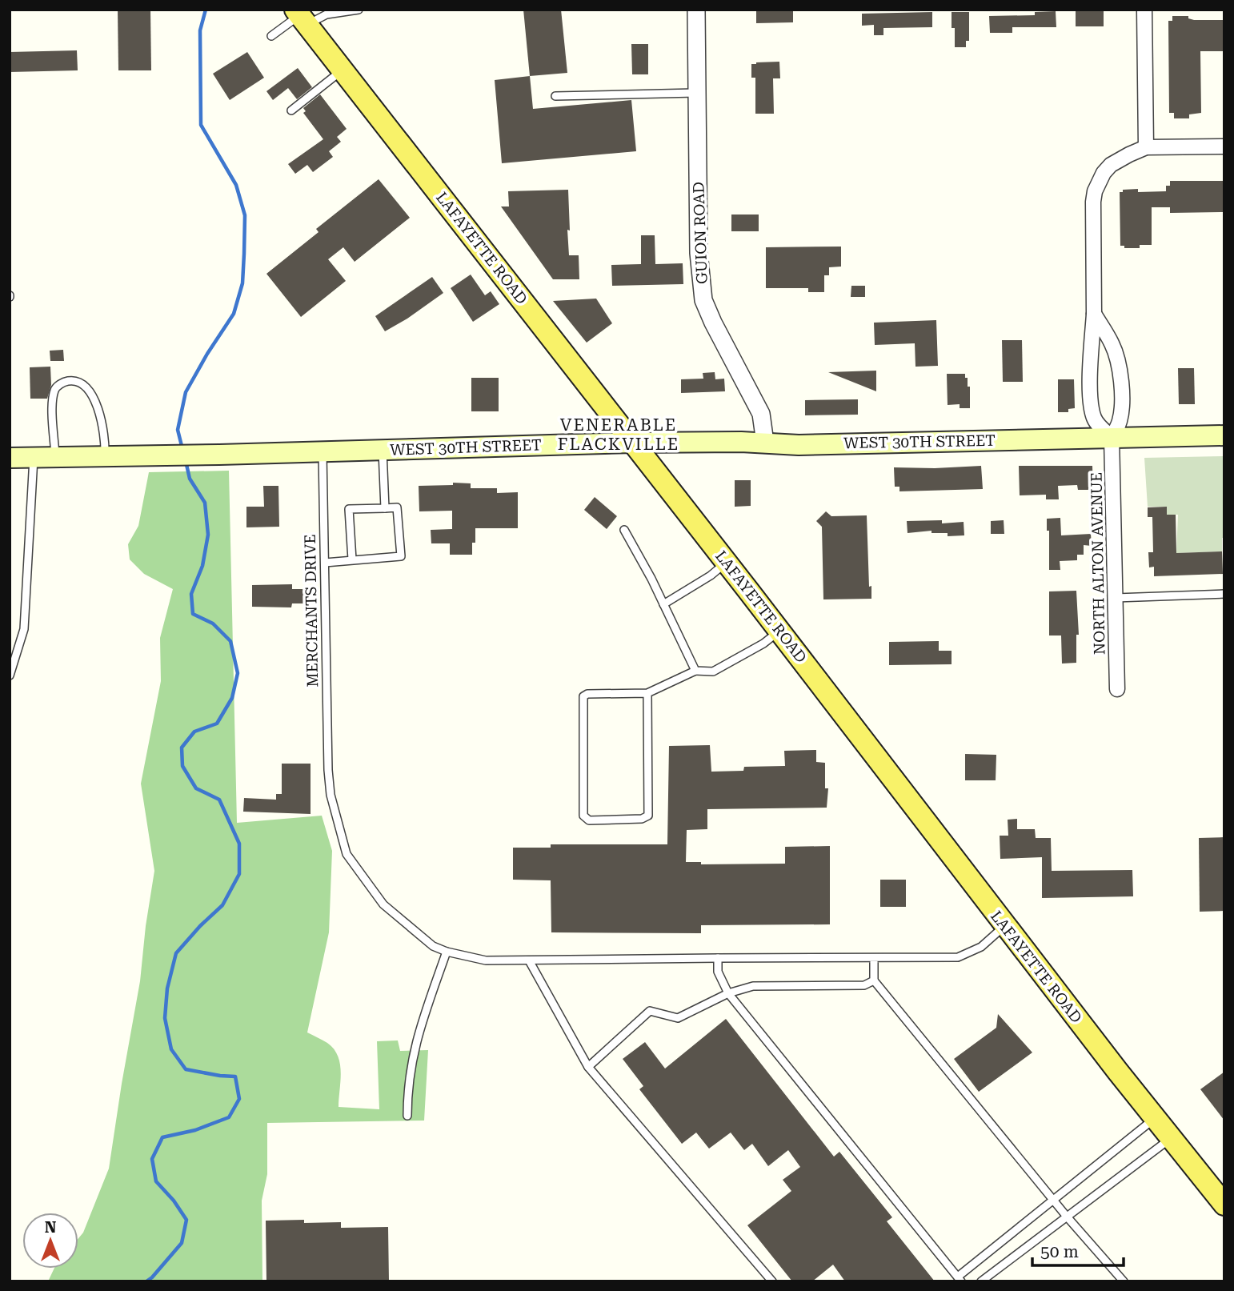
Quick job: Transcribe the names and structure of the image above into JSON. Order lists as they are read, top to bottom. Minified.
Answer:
{"streets":{"main road":["LAFAYETTE ROAD","WEST 30TH STREET"],"street":["GUION ROAD","NORTH ALTON AVENUE"],"lane":["MERCHANTS DRIVE"]},"crossings":[["GUION ROAD","WEST 30TH STREET"],["LAFAYETTE ROAD","WEST 30TH STREET"],["LAFAYETTE ROAD","MERCHANTS DRIVE"],["WEST 30TH STREET","NORTH ALTON AVENUE"],["WEST 30TH STREET","MERCHANTS DRIVE"]],"districts":["VENERABLE FLACKVILLE"],"scale_bar":"50 m","north":"top"}
